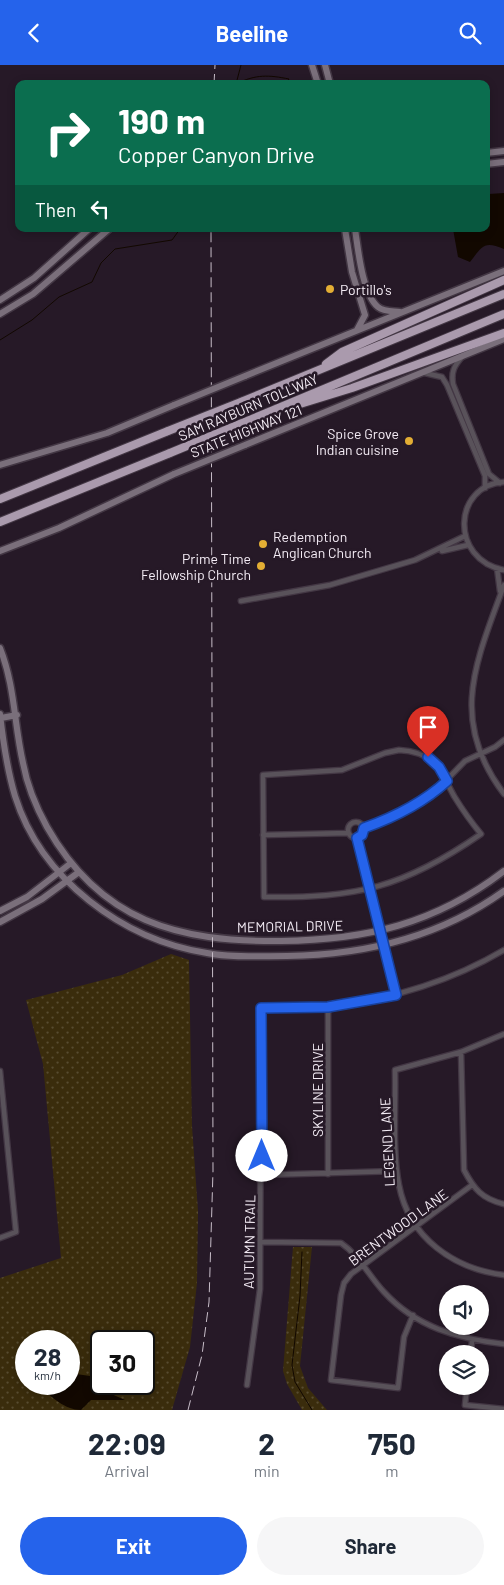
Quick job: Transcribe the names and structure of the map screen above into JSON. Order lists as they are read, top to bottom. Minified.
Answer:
{"streets":{"highway":["SAM RAYBURN TOLLWAY"],"main road":["STATE HIGHWAY 121","MEMORIAL DRIVE"],"street":["SKYLINE DRIVE","LEGEND LANE","BRENTWOOD LANE","AUTUMN TRAIL"]},"crossings":[["SKYLINE DRIVE","AUTUMN TRAIL"],["LEGEND LANE","BRENTWOOD LANE"]],"places":["Portillo's","Spice Grove Indian cuisine","Redemption Anglican Church","Prime Time Fellowship Church"],"page":{"header":"Beeline","turn":["190 m","Copper Canyon Drive"],"then":"Then","speed":"28 km/h","limit":"30","eta":["22:09","Arrival","2","min","750","m"],"buttons":["Exit","Share"]}}
